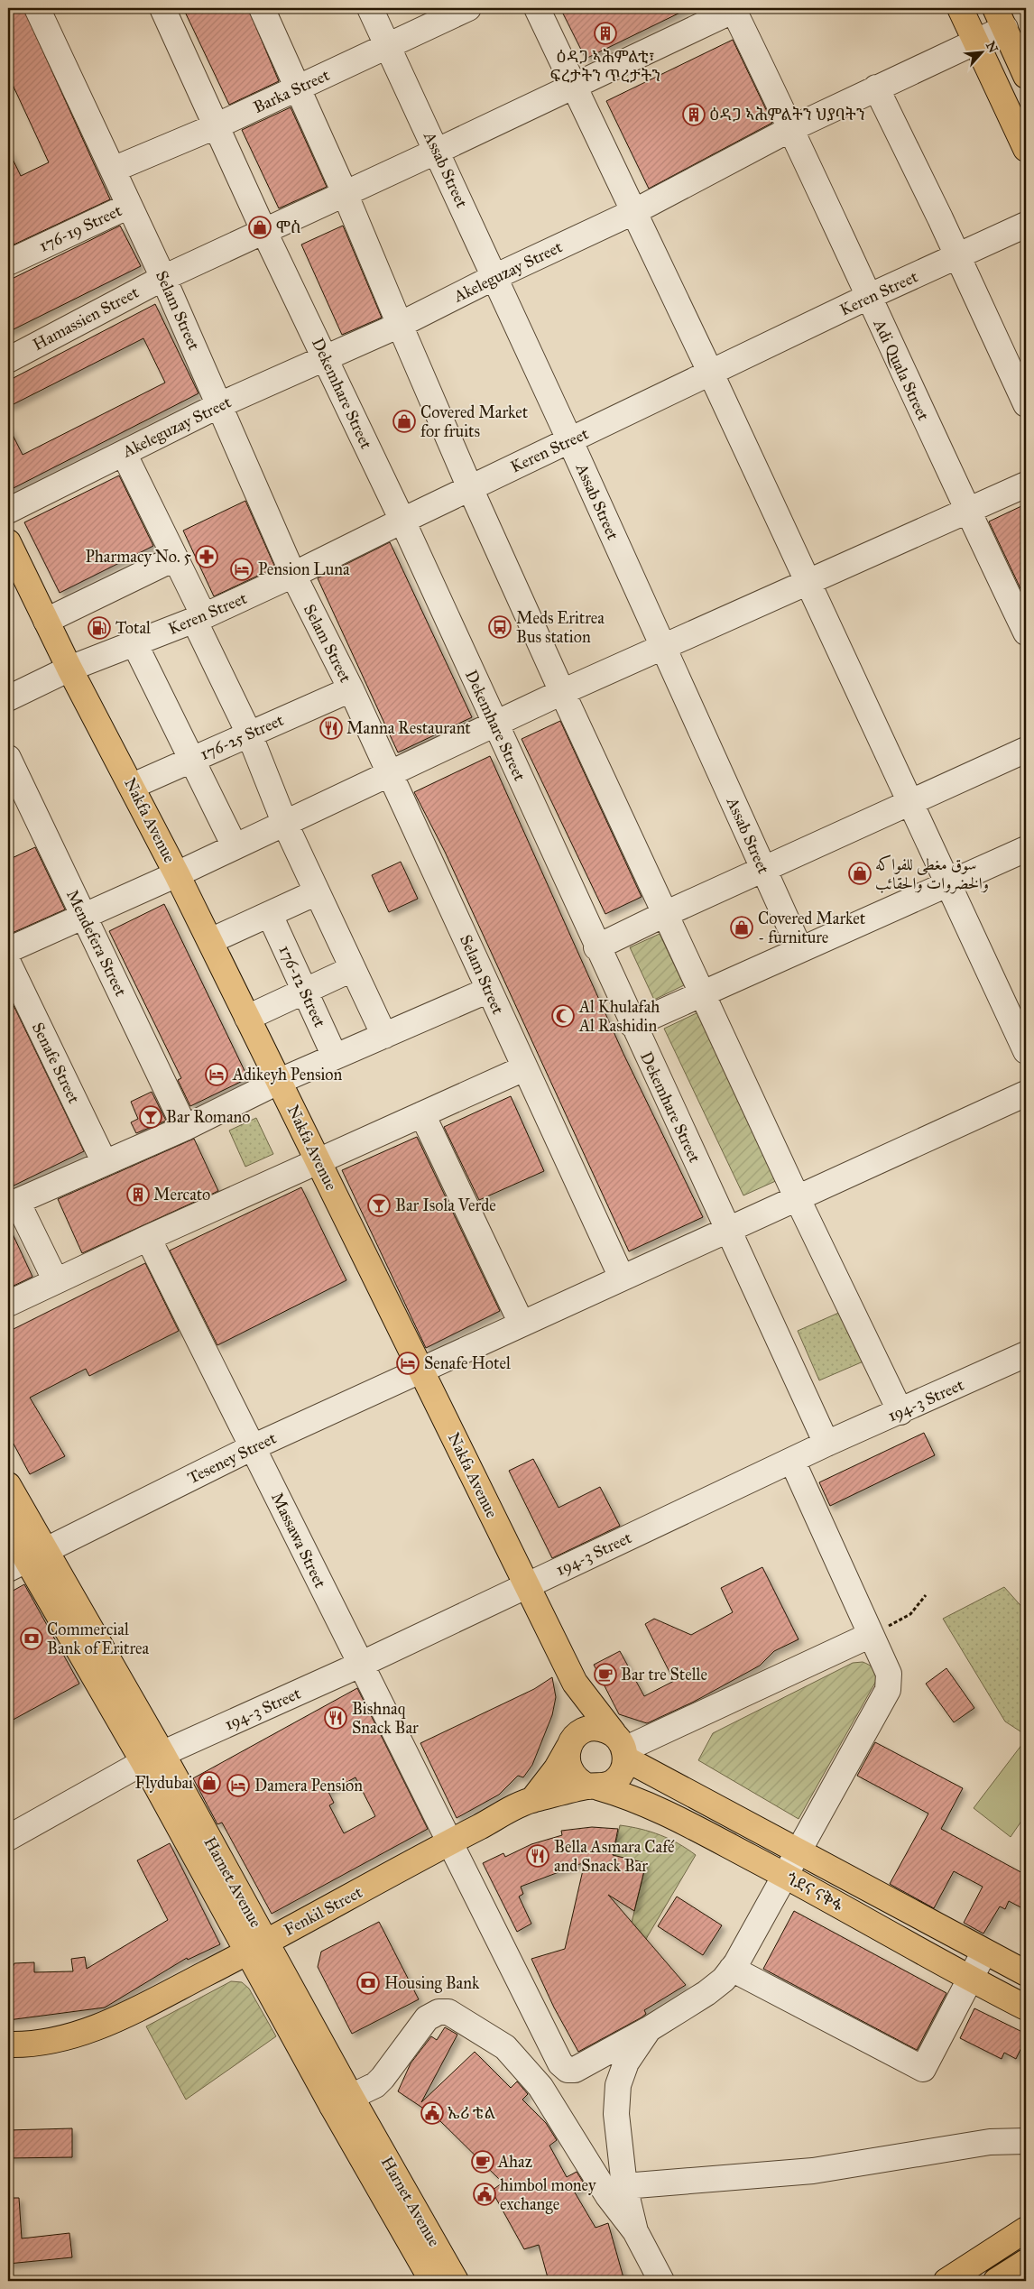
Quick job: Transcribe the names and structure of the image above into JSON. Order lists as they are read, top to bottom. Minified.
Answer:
{"streets":{"main road":["Nakfa Avenue","Harnet Avenue","ጎደና ናቅፋ","Fenkil Street"],"street":["Barka Street","Assab Street","176-19 Street","Akeleguzay Street","Keren Street","Selam Street","Hamassien Street","Adi Quala Street","Dekemhare Street","176-25 Street","Mendefera Street","176-12 Street","Senafe Street","194-3 Street","Teseney Street","Massawa Street"]},"crossings":[["Barka Street","Assab Street"],["Barka Street","Selam Street"],["Barka Street","Dekemhare Street"],["Assab Street","Akeleguzay Street"],["Assab Street","Keren Street"],["Assab Street","Hamassien Street"],["176-19 Street","Selam Street"],["Akeleguzay Street","Selam Street"],["Akeleguzay Street","Adi Quala Street"],["Akeleguzay Street","Dekemhare Street"],["Keren Street","Selam Street"],["Keren Street","Adi Quala Street"],["Keren Street","Dekemhare Street"],["Keren Street","Nakfa Avenue"],["Selam Street","Hamassien Street"],["Selam Street","176-25 Street"],["Selam Street","Teseney Street"],["Hamassien Street","Adi Quala Street"],["Hamassien Street","Dekemhare Street"],["Dekemhare Street","194-3 Street"],["Dekemhare Street","Teseney Street"],["176-25 Street","Nakfa Avenue"],["Nakfa Avenue","194-3 Street"],["Nakfa Avenue","Teseney Street"],["Nakfa Avenue","ጎደና ናቅፋ"],["194-3 Street","Massawa Street"],["194-3 Street","Harnet Avenue"],["Teseney Street","Massawa Street"],["Teseney Street","Harnet Avenue"],["Massawa Street","Fenkil Street"],["Harnet Avenue","Fenkil Street"]],"places":{"building":["ዕዳጋ ኣሕምልቲ፣ ፍረታትን ጥረታትን","ዕዳጋ ኣሕምልትን ህያባትን","Mercato"],"shop":["ሞስ","Covered Market for fruits","سوق مغطى للفواكه والخضروات والحقائب","Covered Market - furniture","Flydubai"],"pharmacy":["Pharmacy No. 5"],"hotel":["Pension Luna","Adikeyh Pension","Senafe Hotel","Damera Pension"],"bus stop":["Meds Eritrea Bus station"],"fuel station":["Total"],"restaurant":["Manna Restaurant","Bishnaq Snack Bar","Bella Asmara Café and Snack Bar"],"mosque":["Al Khulafah Al Rashidin"],"bar":["Bar Romano","Bar Isola Verde"],"bank":["Commercial Bank of Eritrea","Housing Bank"],"cafe":["Bar tre Stelle","Ahaz"],"public building":["ኤሪ ቴል","himbol money exchange"]},"north":"top right"}
